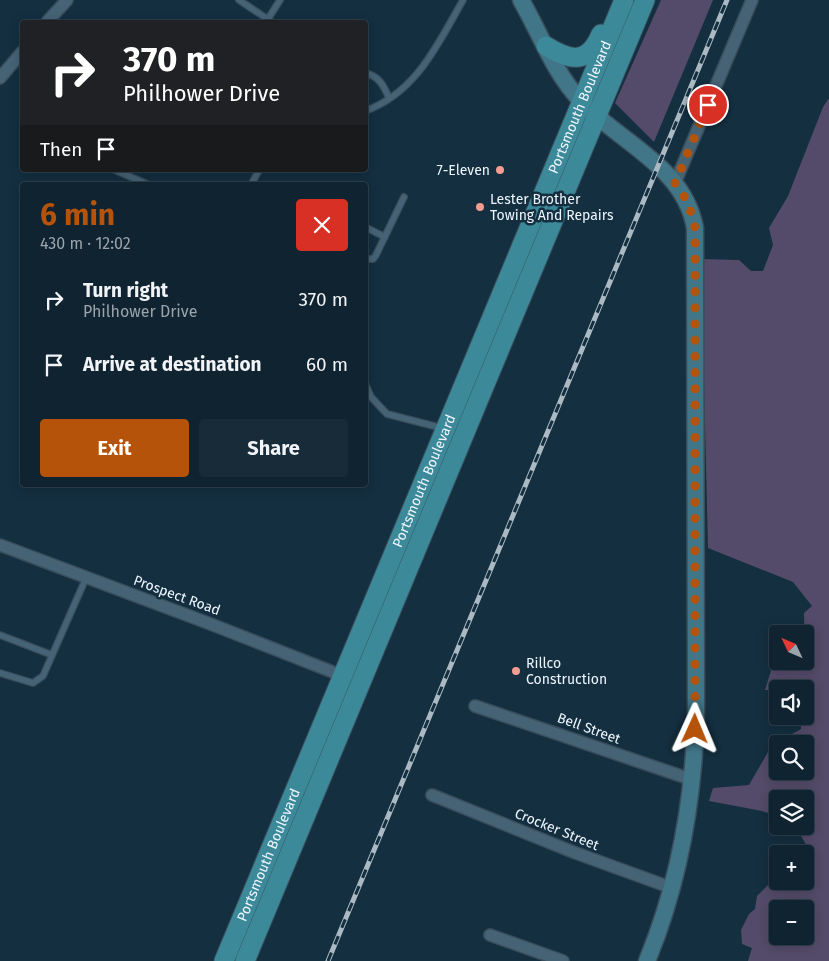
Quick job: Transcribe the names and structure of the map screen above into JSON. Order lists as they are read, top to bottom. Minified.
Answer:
{"streets":{"main road":["Portsmouth Boulevard"],"street":["Prospect Road","Bell Street","Crocker Street"]},"crossings":[["Portsmouth Boulevard","Prospect Road"]],"places":["7-Eleven","Lester Brother Towing And Repairs","Rillco Construction"],"north":"top left","page":{"turn":["370 m","Philhower Drive"],"then":"Then","heading":["6 min","430 m · 12:02"],"list":[{"name":"Turn right","note":"Philhower Drive","value":"370 m"},{"name":"Arrive at destination","value":"60 m"}],"buttons":["Exit","Share"],"map_buttons":["+","−"]}}
